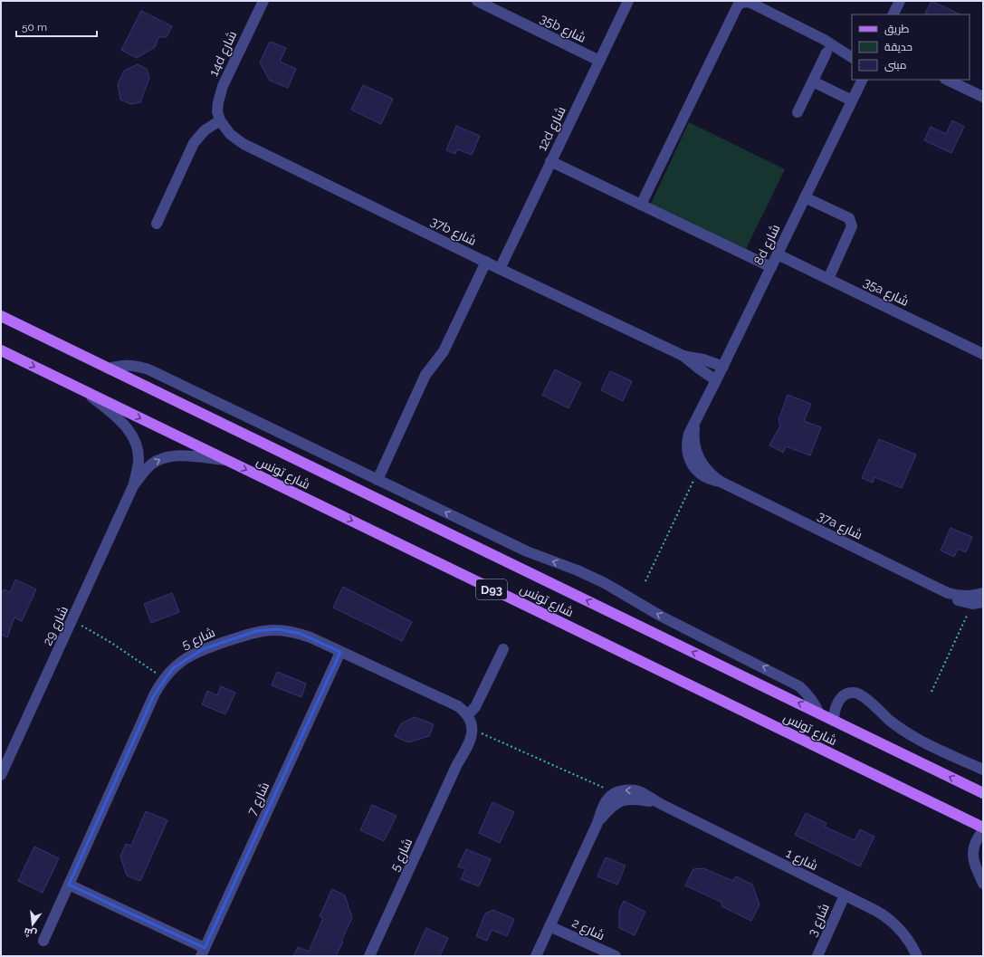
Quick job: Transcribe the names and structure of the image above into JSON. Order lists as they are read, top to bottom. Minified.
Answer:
{"streets":{"main road":["شارع تونس","D93"],"street":["35b شارع","14d شارع","12d شارع","37b شارع","8d شارع","35a شارع","37a شارع","شارع 29","شارع 5","شارع 7","شارع 1","شارع 3","شارع 2"]},"crossings":[["35b شارع","12d شارع"],["14d شارع","37b شارع"],["12d شارع","37b شارع"],["37b شارع","8d شارع"],["8d شارع","35a شارع"],["8d شارع","37a شارع"],["شارع تونس","شارع 29"],["شارع 5","شارع 7"],["شارع 1","شارع 3"],["شارع 1","شارع 2"]],"legend":["طريق","حديقة","مبنى"],"scale_bar":"50 m","north":"bottom"}
